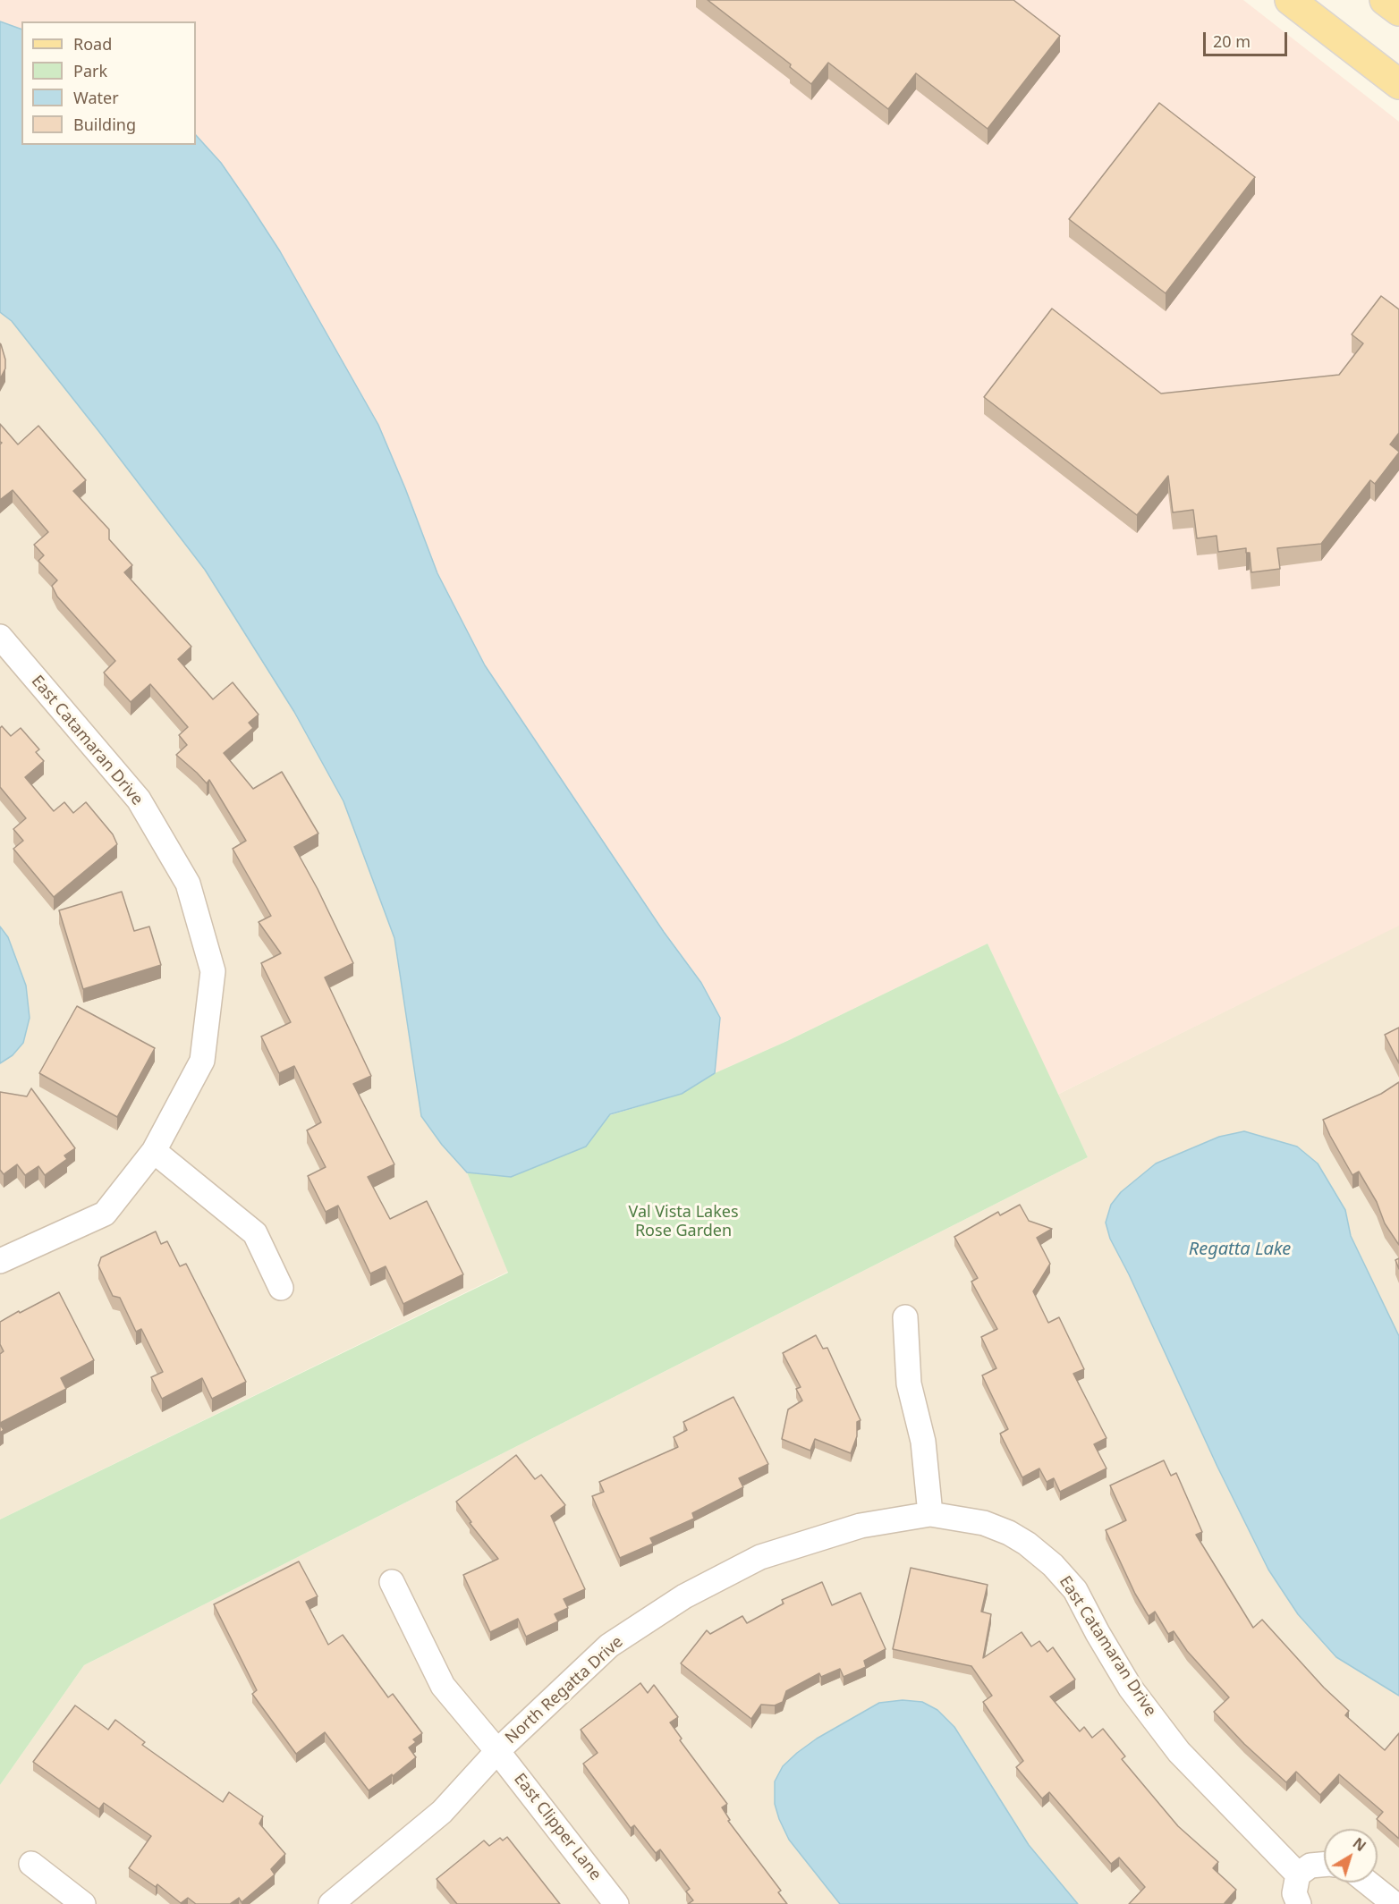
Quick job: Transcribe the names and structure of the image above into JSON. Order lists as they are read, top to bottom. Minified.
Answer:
{"streets":{"street":["East Catamaran Drive","North Regatta Drive","East Clipper Lane"]},"crossings":[["East Catamaran Drive","North Regatta Drive"],["North Regatta Drive","East Clipper Lane"]],"water":["Regatta Lake"],"parks":["Val Vista Lakes Rose Garden"],"legend":["Road","Park","Water","Building"],"scale_bar":"20 m","north":"top right"}
